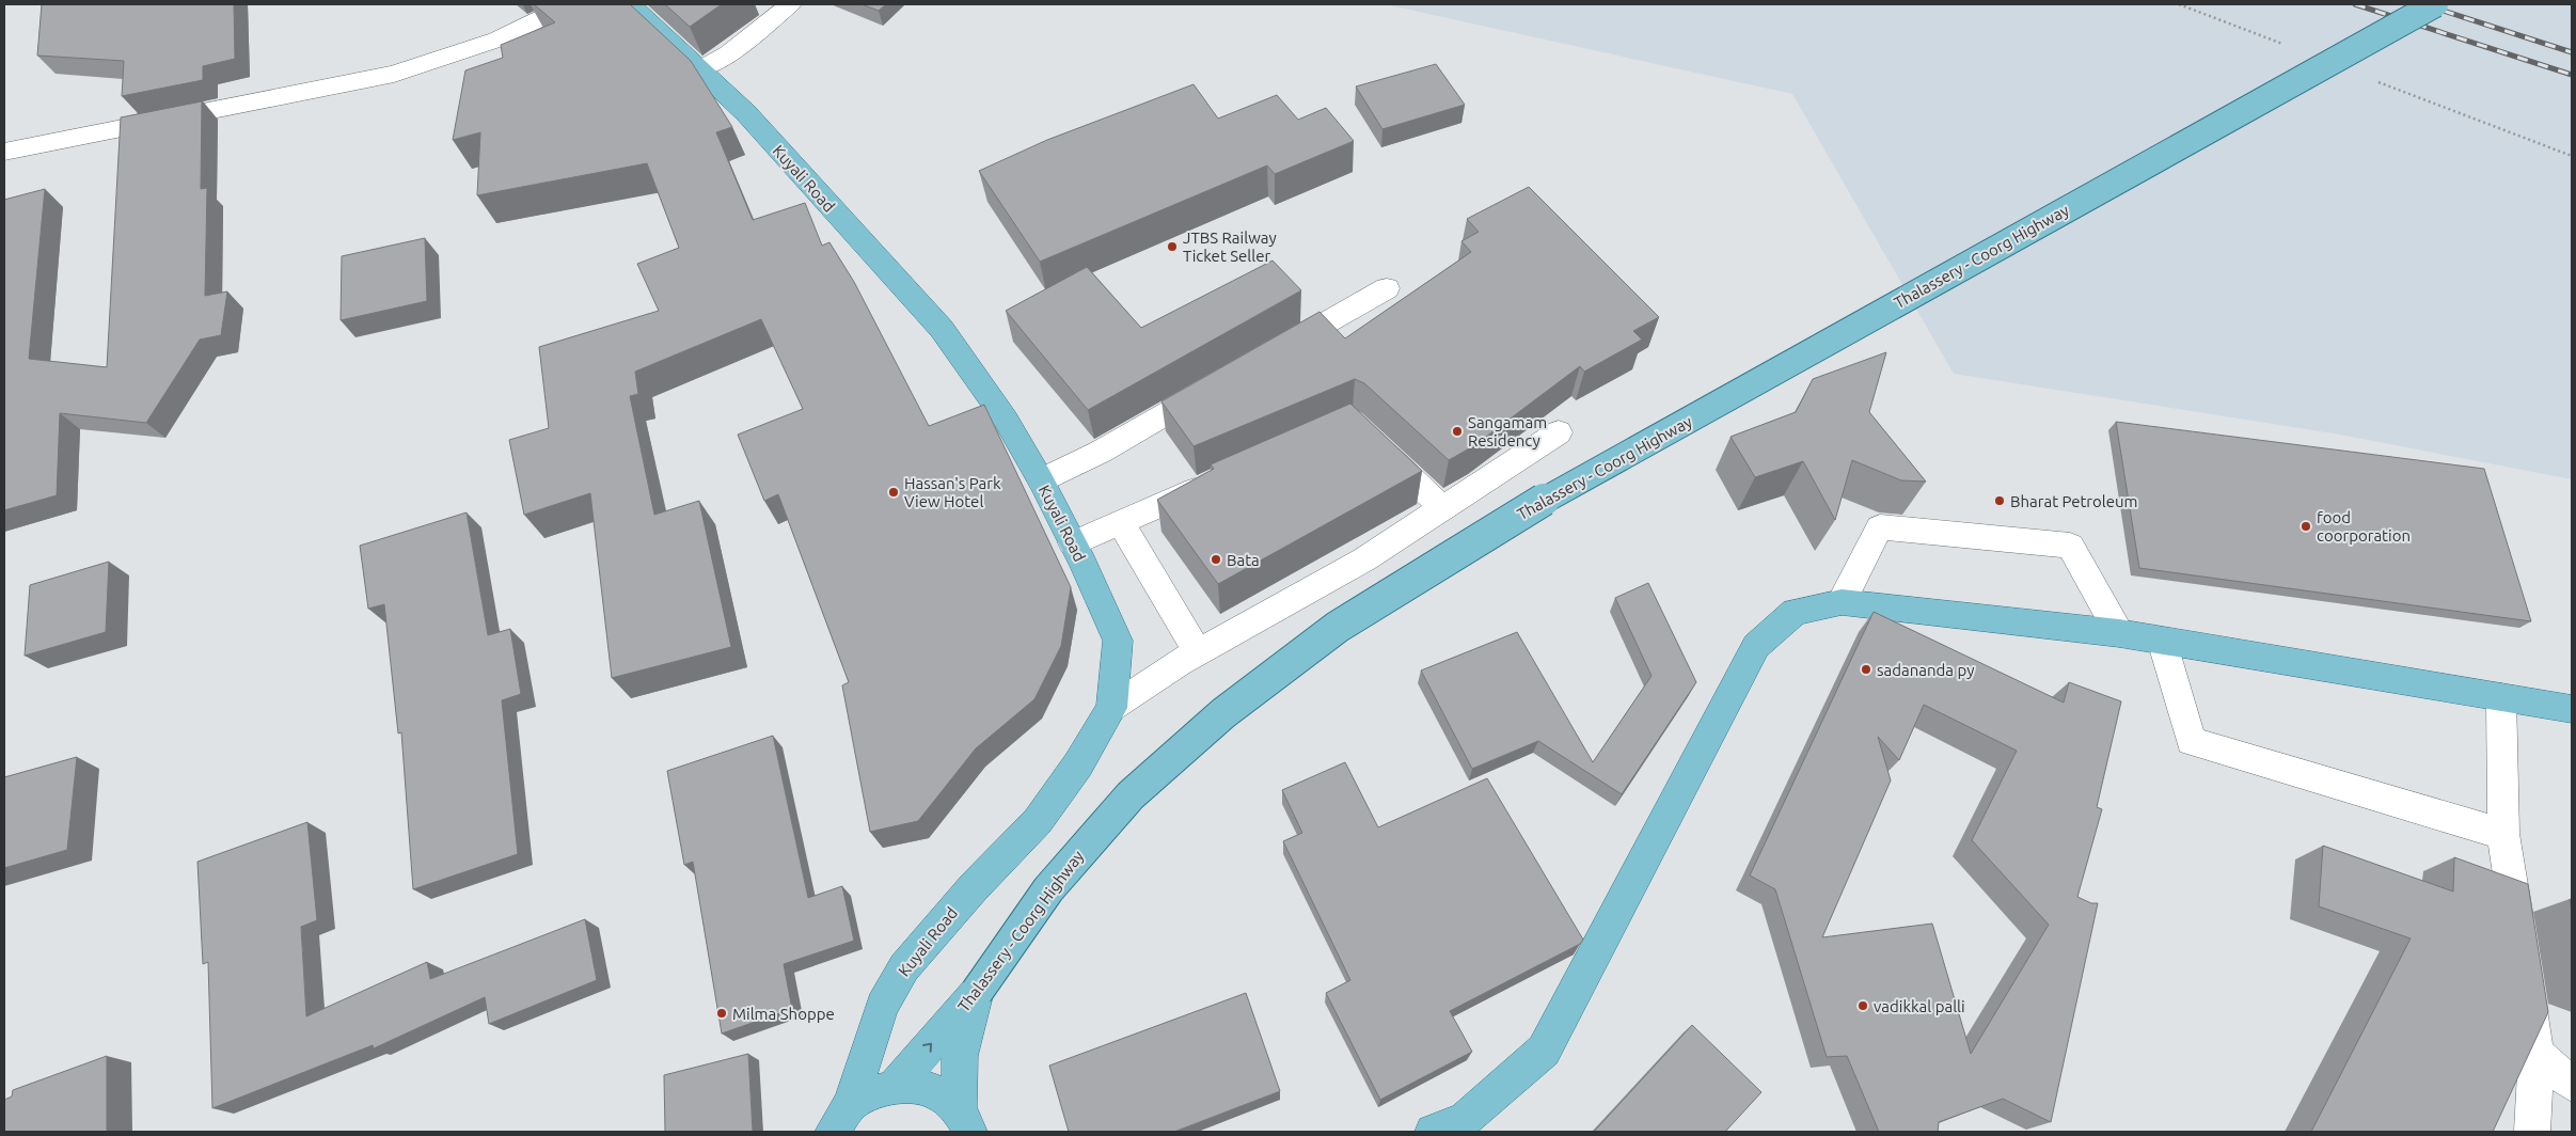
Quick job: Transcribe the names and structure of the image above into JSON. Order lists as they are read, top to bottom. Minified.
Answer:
{"streets":{"main road":["Kuyali Road","Thalassery - Coorg Highway"]},"places":["JTBS Railway Ticket Seller","Sangamam Residency","Hassan's Park View Hotel","Bharat Petroleum","food coorporation","Bata","sadananda py","vadikkal palli","Milma Shoppe"]}
